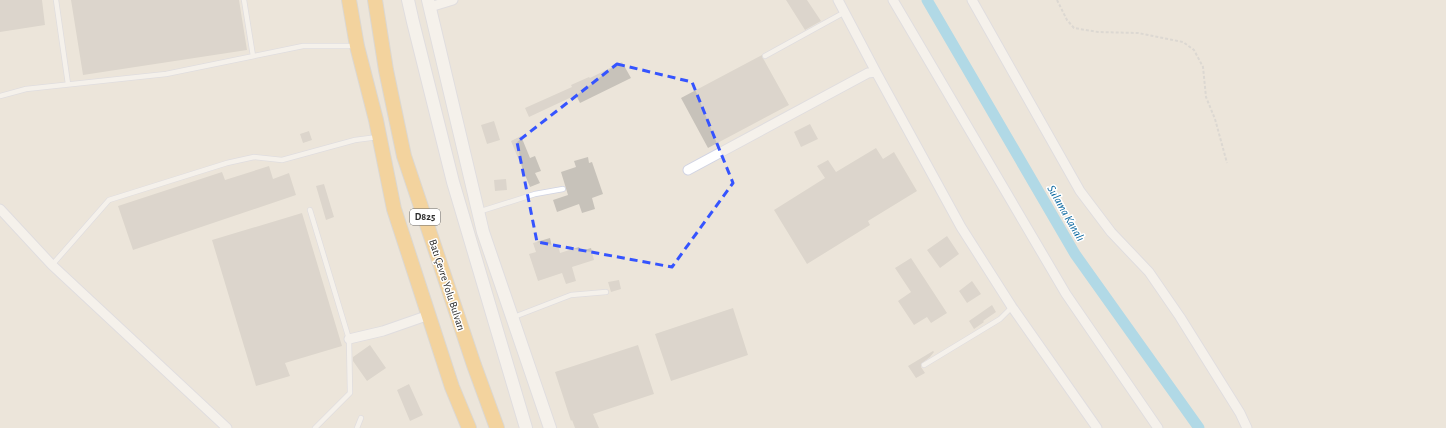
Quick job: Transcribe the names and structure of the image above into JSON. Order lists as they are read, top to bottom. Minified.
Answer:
{"streets":{"highway":["D825","Batı Çevre Yolu Bulvarı"]},"water":["Sulama Kanalı"]}
